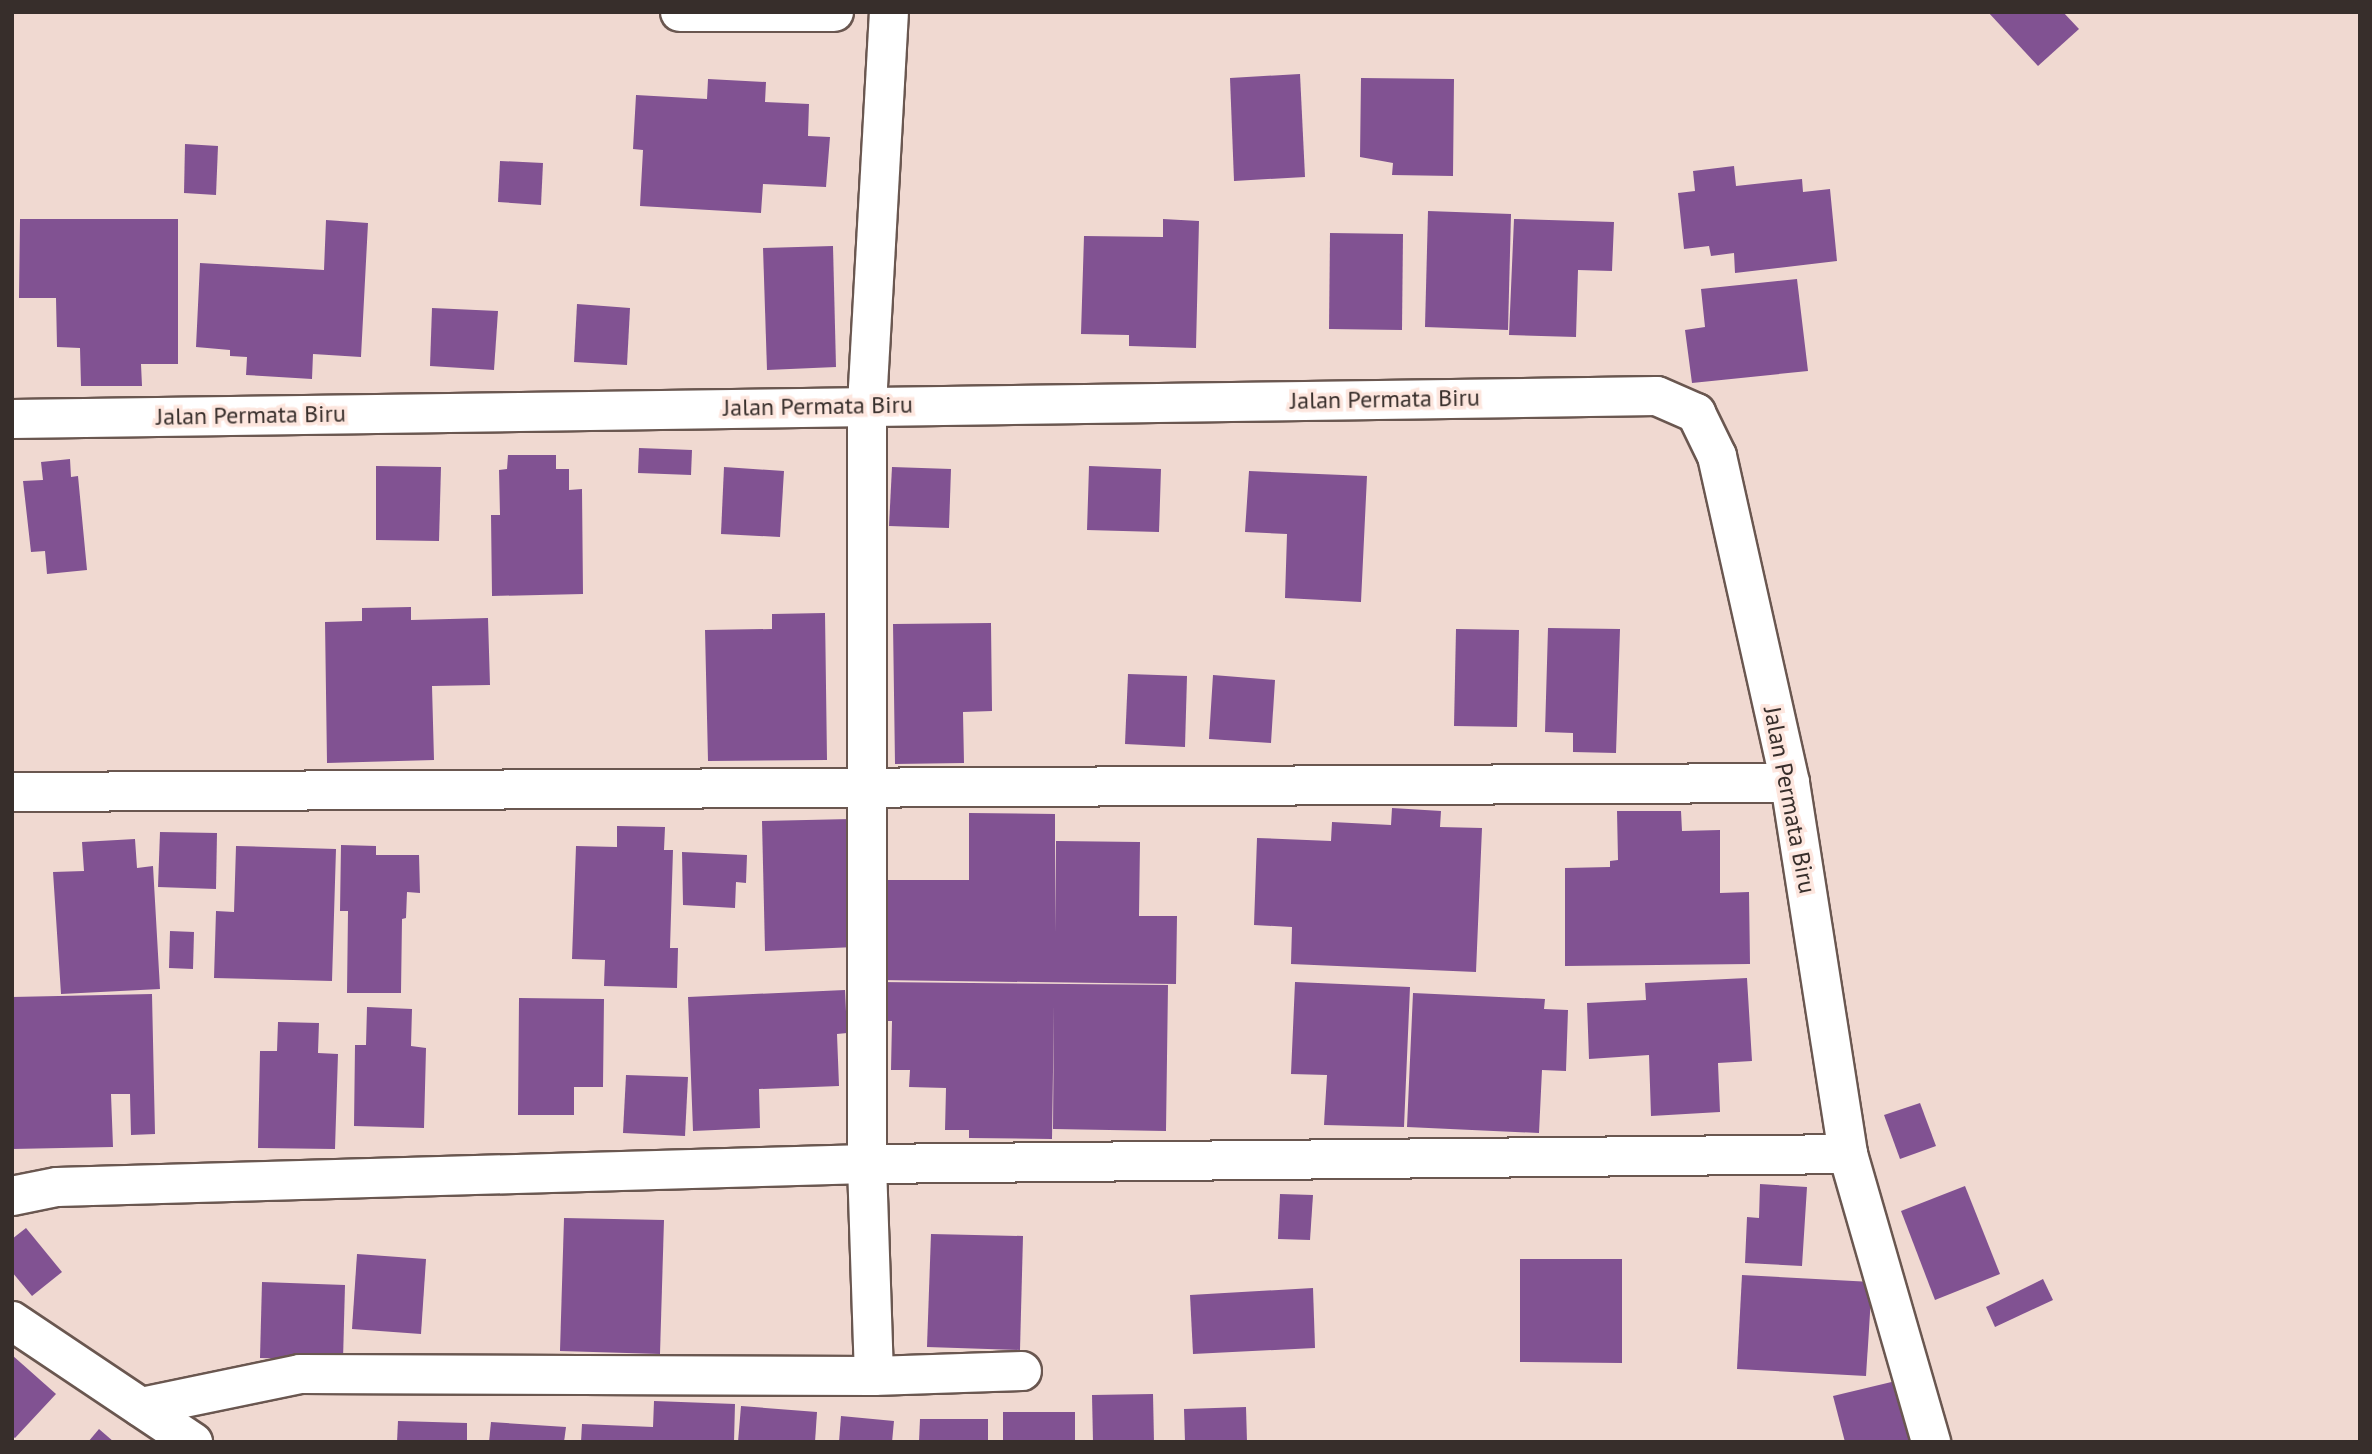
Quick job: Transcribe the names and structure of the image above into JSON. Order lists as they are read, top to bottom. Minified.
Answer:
{"streets":{"street":["Jalan Permata Biru"]}}
